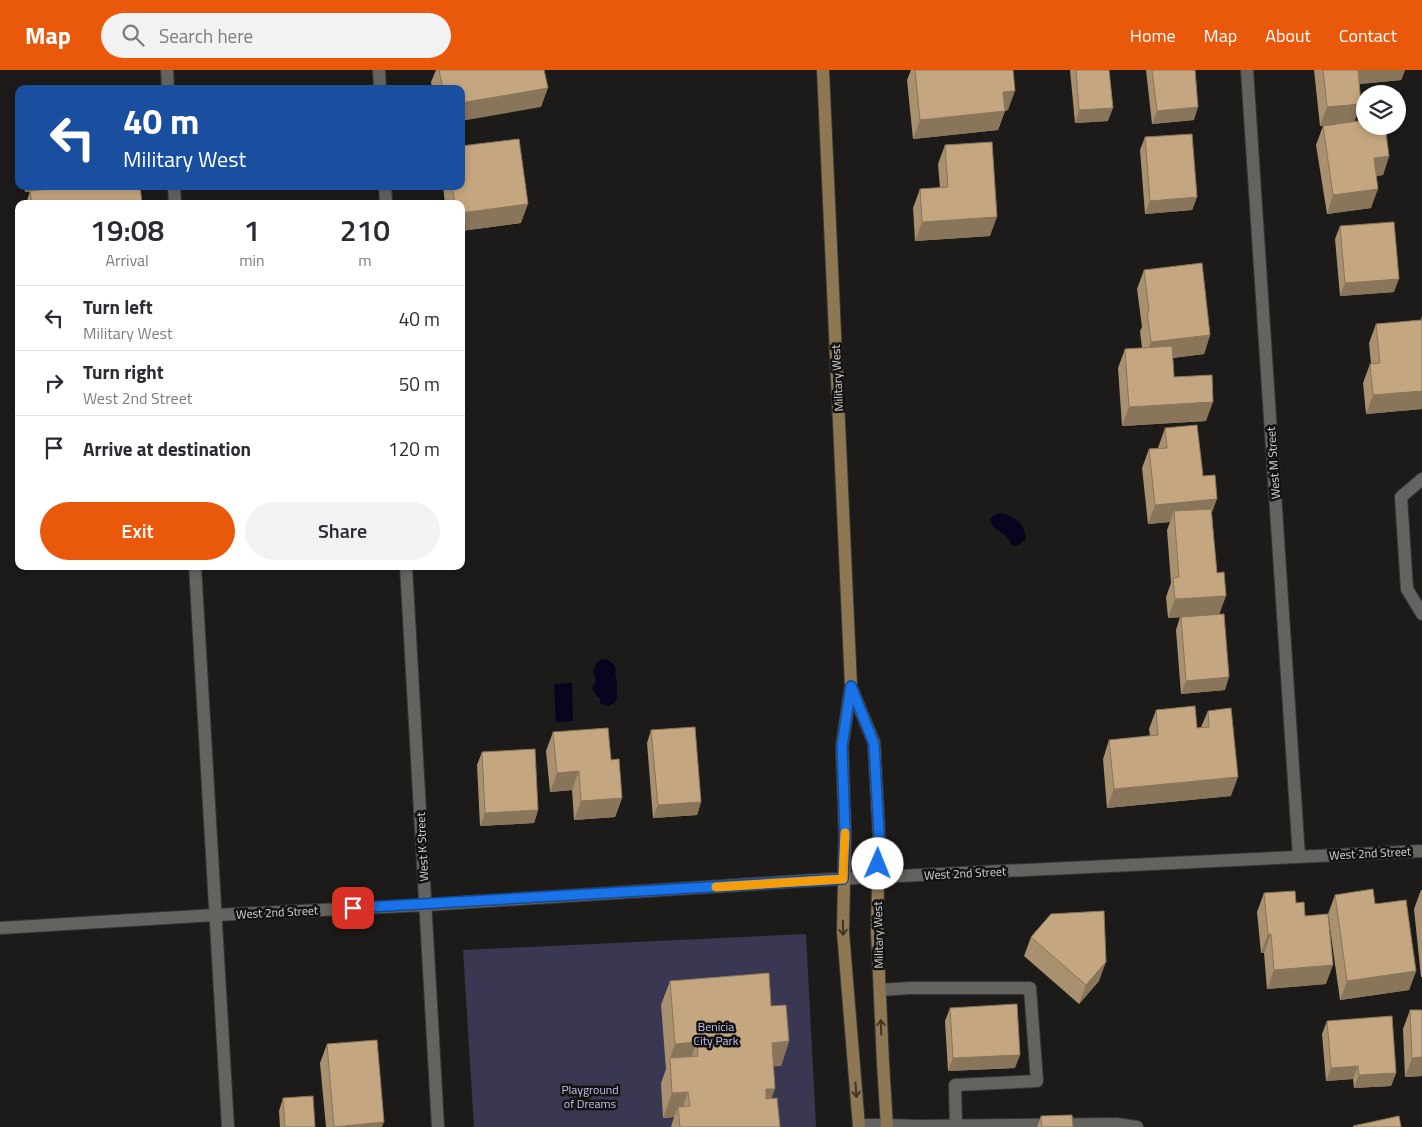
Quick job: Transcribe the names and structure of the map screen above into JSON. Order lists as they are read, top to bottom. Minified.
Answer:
{"streets":{"main road":["Military West"],"street":["West M Street","West K Street","West 2nd Street"]},"crossings":[["Military West","West 2nd Street"],["West M Street","West 2nd Street"],["West K Street","West 2nd Street"]],"parks":["Benicia City Park","Playground of Dreams"],"page":{"header":"Map","search":"Search here","nav":["Home","Map","About","Contact"],"turn":["40 m","Military West"],"eta":["19:08","Arrival","1","min","210","m"],"list":[{"name":"Turn left","note":"Military West","value":"40 m"},{"name":"Turn right","note":"West 2nd Street","value":"50 m"},{"name":"Arrive at destination","value":"120 m"}],"buttons":["Exit","Share"]}}
